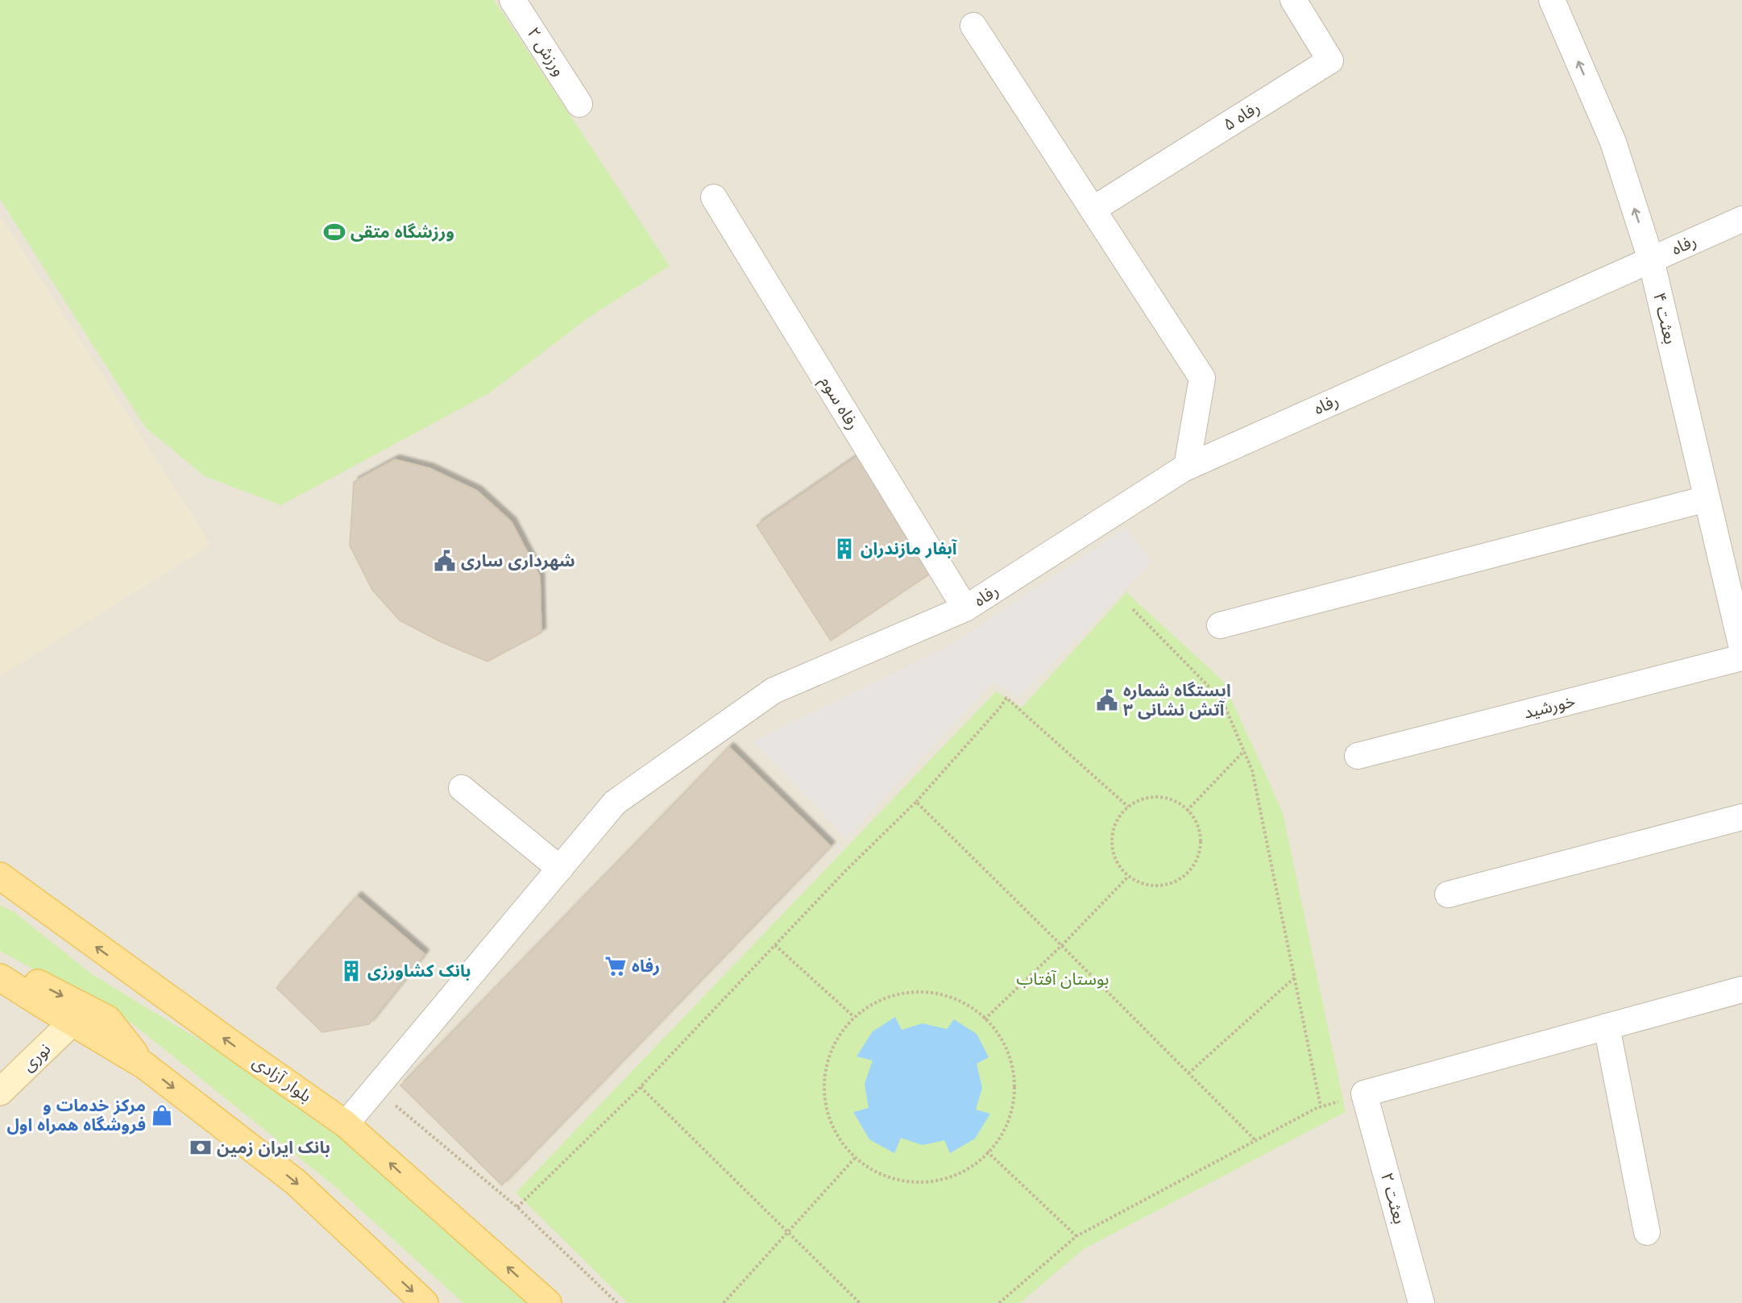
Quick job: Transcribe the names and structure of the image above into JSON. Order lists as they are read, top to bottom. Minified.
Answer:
{"streets":{"main road":["نوری","بلوار آزادی"],"street":["ورزش ۲","رفاه ۵","رفاه","بعثت ۴","رفاه سوم","خورشید","بعثت ۲"]},"crossings":[["رفاه","بعثت ۴"],["رفاه","رفاه سوم"],["رفاه","بلوار آزادی"]],"one_way":["بعثت ۴"],"parks":["بوستان آفتاب"],"places":{"sports":["ورزشگاه متقی"],"building":["آبفار مازندران","بانک کشاورزی"],"public building":["شهرداری ساری","ایستگاه شماره ۳ آتش نشانی"],"supermarket":["رفاه"],"shop":["مرکز خدمات و فروشگاه همراه اول"],"bank":["بانک ایران زمین"]}}
